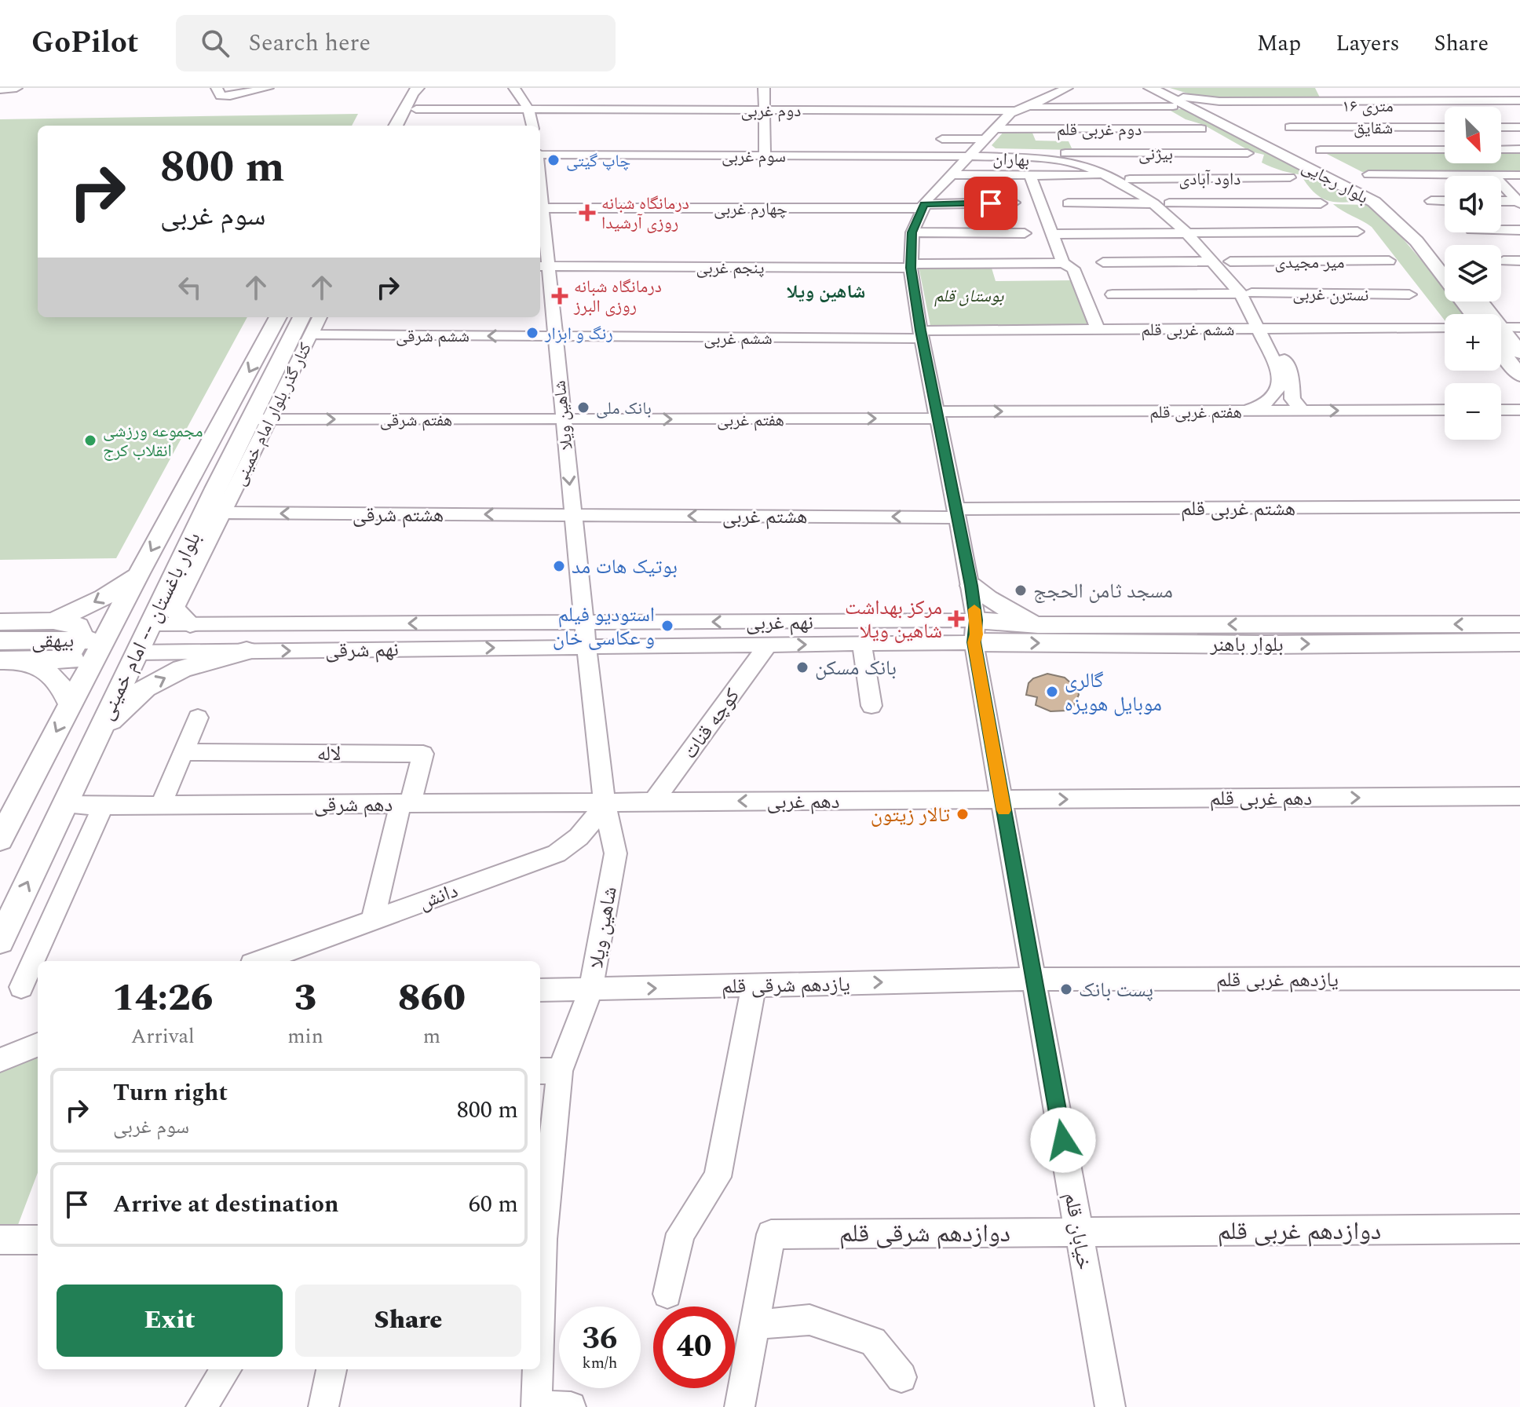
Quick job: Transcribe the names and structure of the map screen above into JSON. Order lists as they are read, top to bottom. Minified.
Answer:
{"streets":{"main road":["بلوار رجایی","بلوار باغستان -- امام خمینی","بیهقی","بلوار باهنر"],"street":["۱۶ متری","دوم غربی","شقایق","دوم غربی قلم","بیژنی","سوم غربی","بهاران","داود آبادی","چهارم غربی","میر مجیدی","پنجم غربی","نسترن غربی","ششم غربی قلم","ششم شرقی","ششم غربی","هفتم غربی قلم","کنار گذر بلوار امام خمینی","شاهین ویلا","هفتم شرقی","هفتم غربی","هشتم غربی قلم","هشتم شرقی","هشتم غربی","نهم غربی","نهم شرقی","کوچه قنات","لاله","دهم غربی قلم","دهم غربی","دهم شرقی","دانش","یازدهم غربی قلم","یازدهم شرقی قلم","دوازدهم غربی قلم","خیابان قلم","دوازدهم شرقی قلم"]},"crossings":[["۱۶ متری","دوم غربی"],["۱۶ متری","بلوار رجایی"],["۱۶ متری","خیابان قلم"],["دوم غربی","خیابان قلم"],["دوم غربی قلم","خیابان قلم"],["بیژنی","بهاران"],["سوم غربی","بهاران"],["سوم غربی","خیابان قلم"],["بهاران","داود آبادی"],["بهاران","میر مجیدی"],["بهاران","نسترن غربی"],["بهاران","ششم غربی قلم"],["بهاران","هفتم غربی قلم"],["بهاران","خیابان قلم"],["چهارم غربی","شاهین ویلا"],["چهارم غربی","خیابان قلم"],["پنجم غربی","شاهین ویلا"],["پنجم غربی","خیابان قلم"],["ششم غربی قلم","ششم غربی"],["ششم غربی قلم","خیابان قلم"],["ششم شرقی","ششم غربی"],["ششم شرقی","شاهین ویلا"],["ششم شرقی","بلوار باغستان -- امام خمینی"],["ششم غربی","شاهین ویلا"],["ششم غربی","خیابان قلم"],["هفتم غربی قلم","هفتم غربی"],["هفتم غربی قلم","خیابان قلم"],["کنار گذر بلوار امام خمینی","هفتم شرقی"],["کنار گذر بلوار امام خمینی","هشتم شرقی"],["کنار گذر بلوار امام خمینی","بلوار باغستان -- امام خمینی"],["کنار گذر بلوار امام خمینی","نهم شرقی"],["شاهین ویلا","هفتم شرقی"],["شاهین ویلا","هفتم غربی"],["شاهین ویلا","هشتم شرقی"],["شاهین ویلا","هشتم غربی"],["شاهین ویلا","نهم غربی"],["شاهین ویلا","نهم شرقی"],["شاهین ویلا","دهم غربی"],["شاهین ویلا","دهم شرقی"],["شاهین ویلا","دانش"],["شاهین ویلا","یازدهم شرقی قلم"],["هفتم شرقی","هفتم غربی"],["هفتم شرقی","بلوار باغستان -- امام خمینی"],["هفتم غربی","خیابان قلم"],["هشتم غربی قلم","هشتم غربی"],["هشتم غربی قلم","خیابان قلم"],["هشتم شرقی","هشتم غربی"],["هشتم غربی","خیابان قلم"],["نهم غربی","بلوار باهنر"],["نهم غربی","نهم شرقی"],["نهم غربی","کوچه قنات"],["نهم غربی","خیابان قلم"],["بلوار باغستان -- امام خمینی","بیهقی"],["بلوار باغستان -- امام خمینی","نهم شرقی"],["بلوار باغستان -- امام خمینی","دهم شرقی"],["بلوار باهنر","خیابان قلم"],["کوچه قنات","دهم غربی"],["لاله","دهم شرقی"],["دهم غربی قلم","دهم غربی"],["دهم غربی قلم","خیابان قلم"],["دهم غربی","دهم شرقی"],["دهم غربی","دانش"],["دهم غربی","خیابان قلم"],["دهم شرقی","دانش"],["یازدهم غربی قلم","یازدهم شرقی قلم"],["یازدهم غربی قلم","خیابان قلم"],["یازدهم شرقی قلم","خیابان قلم"],["دوازدهم غربی قلم","خیابان قلم"],["دوازدهم غربی قلم","دوازدهم شرقی قلم"],["خیابان قلم","دوازدهم شرقی قلم"]],"one_way":["ششم شرقی","هفتم شرقی","هفتم غربی","هشتم شرقی","هشتم غربی","دهم غربی قلم","دهم غربی","یازدهم شرقی قلم"],"districts":["شاهین ویلا"],"parks":["بوستان قلم"],"places":{"other":["چاپ گیتی","رنگ و ابزار","بانک ملی","مجموعه ورزشی انقلاب کرج","بوتیک هات مد","مسجد ثامن الحجج","استودیو فیلم و عکاسی خان","بانک مسکن","گالری موبایل هویزه","تالار زیتون","پست بانک"],"health":["درمانگاه شبانه روزی آرشیدا","درمانگاه شبانه روزی البرز","مرکز بهداشت شاهین ویلا"]},"north":"bottom right","page":{"header":"GoPilot","search":"Search here","nav":["Map","Layers","Share"],"map_buttons":["+","−"],"turn":["800 m","سوم غربی"],"eta":["14:26","Arrival","3","min","860","m"],"list":[{"name":"Turn right","note":"سوم غربی","value":"800 m"},{"name":"Arrive at destination","value":"60 m"}],"buttons":["Exit","Share"],"speed":"36 km/h","limit":"40"}}
